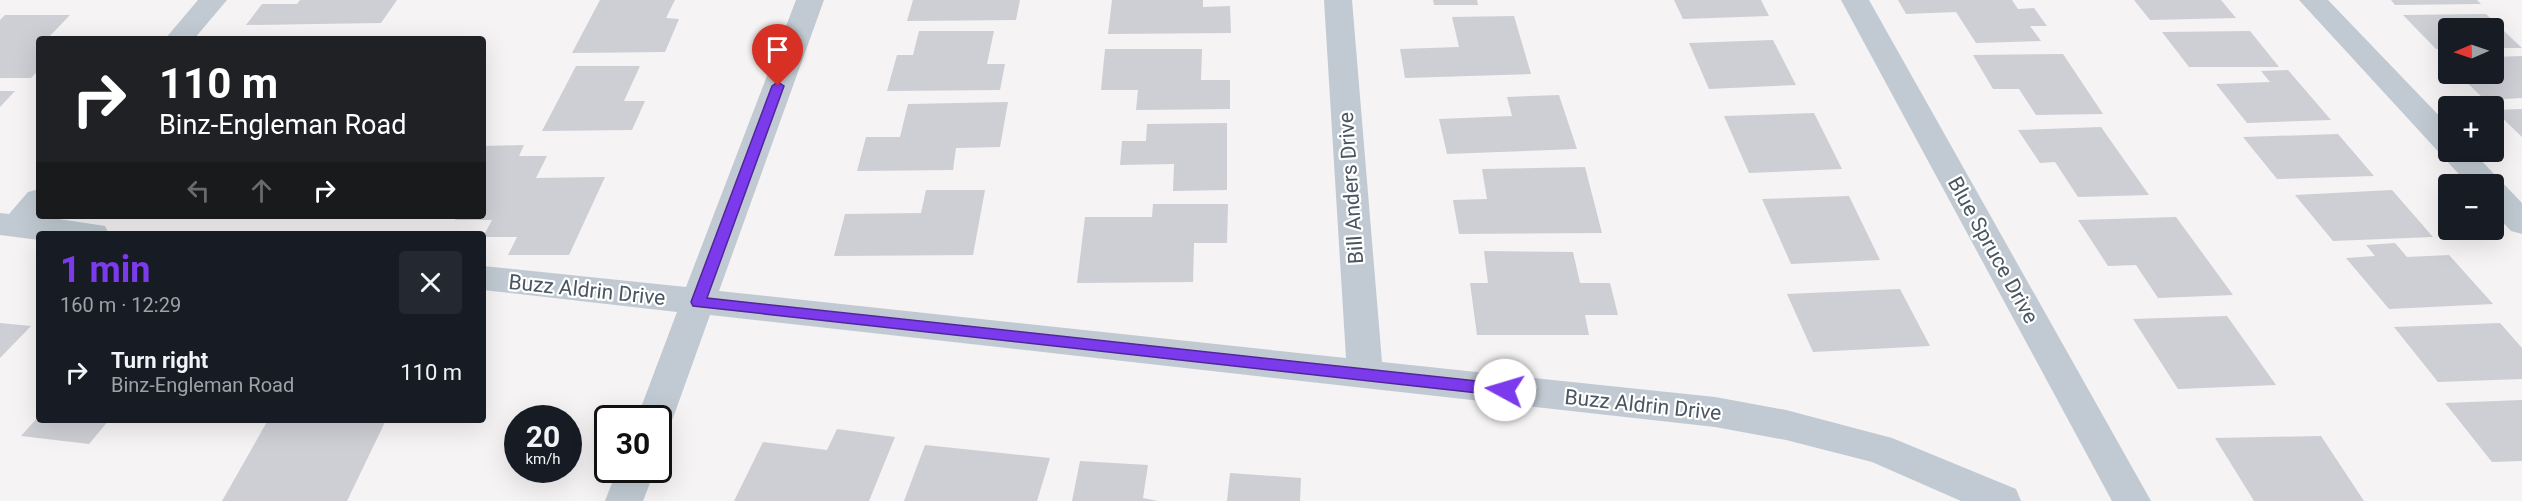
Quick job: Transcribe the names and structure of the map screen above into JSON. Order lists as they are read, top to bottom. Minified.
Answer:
{"streets":{"street":["Bill Anders Drive","Blue Spruce Drive","Buzz Aldrin Drive"]},"crossings":[["Bill Anders Drive","Buzz Aldrin Drive"]],"north":"left","page":{"map_buttons":["+","−"],"turn":["110 m","Binz-Engleman Road"],"heading":["1 min","160 m · 12:29"],"list":[{"name":"Turn right","note":"Binz-Engleman Road","value":"110 m"}],"speed":"20 km/h","limit":"30"}}
